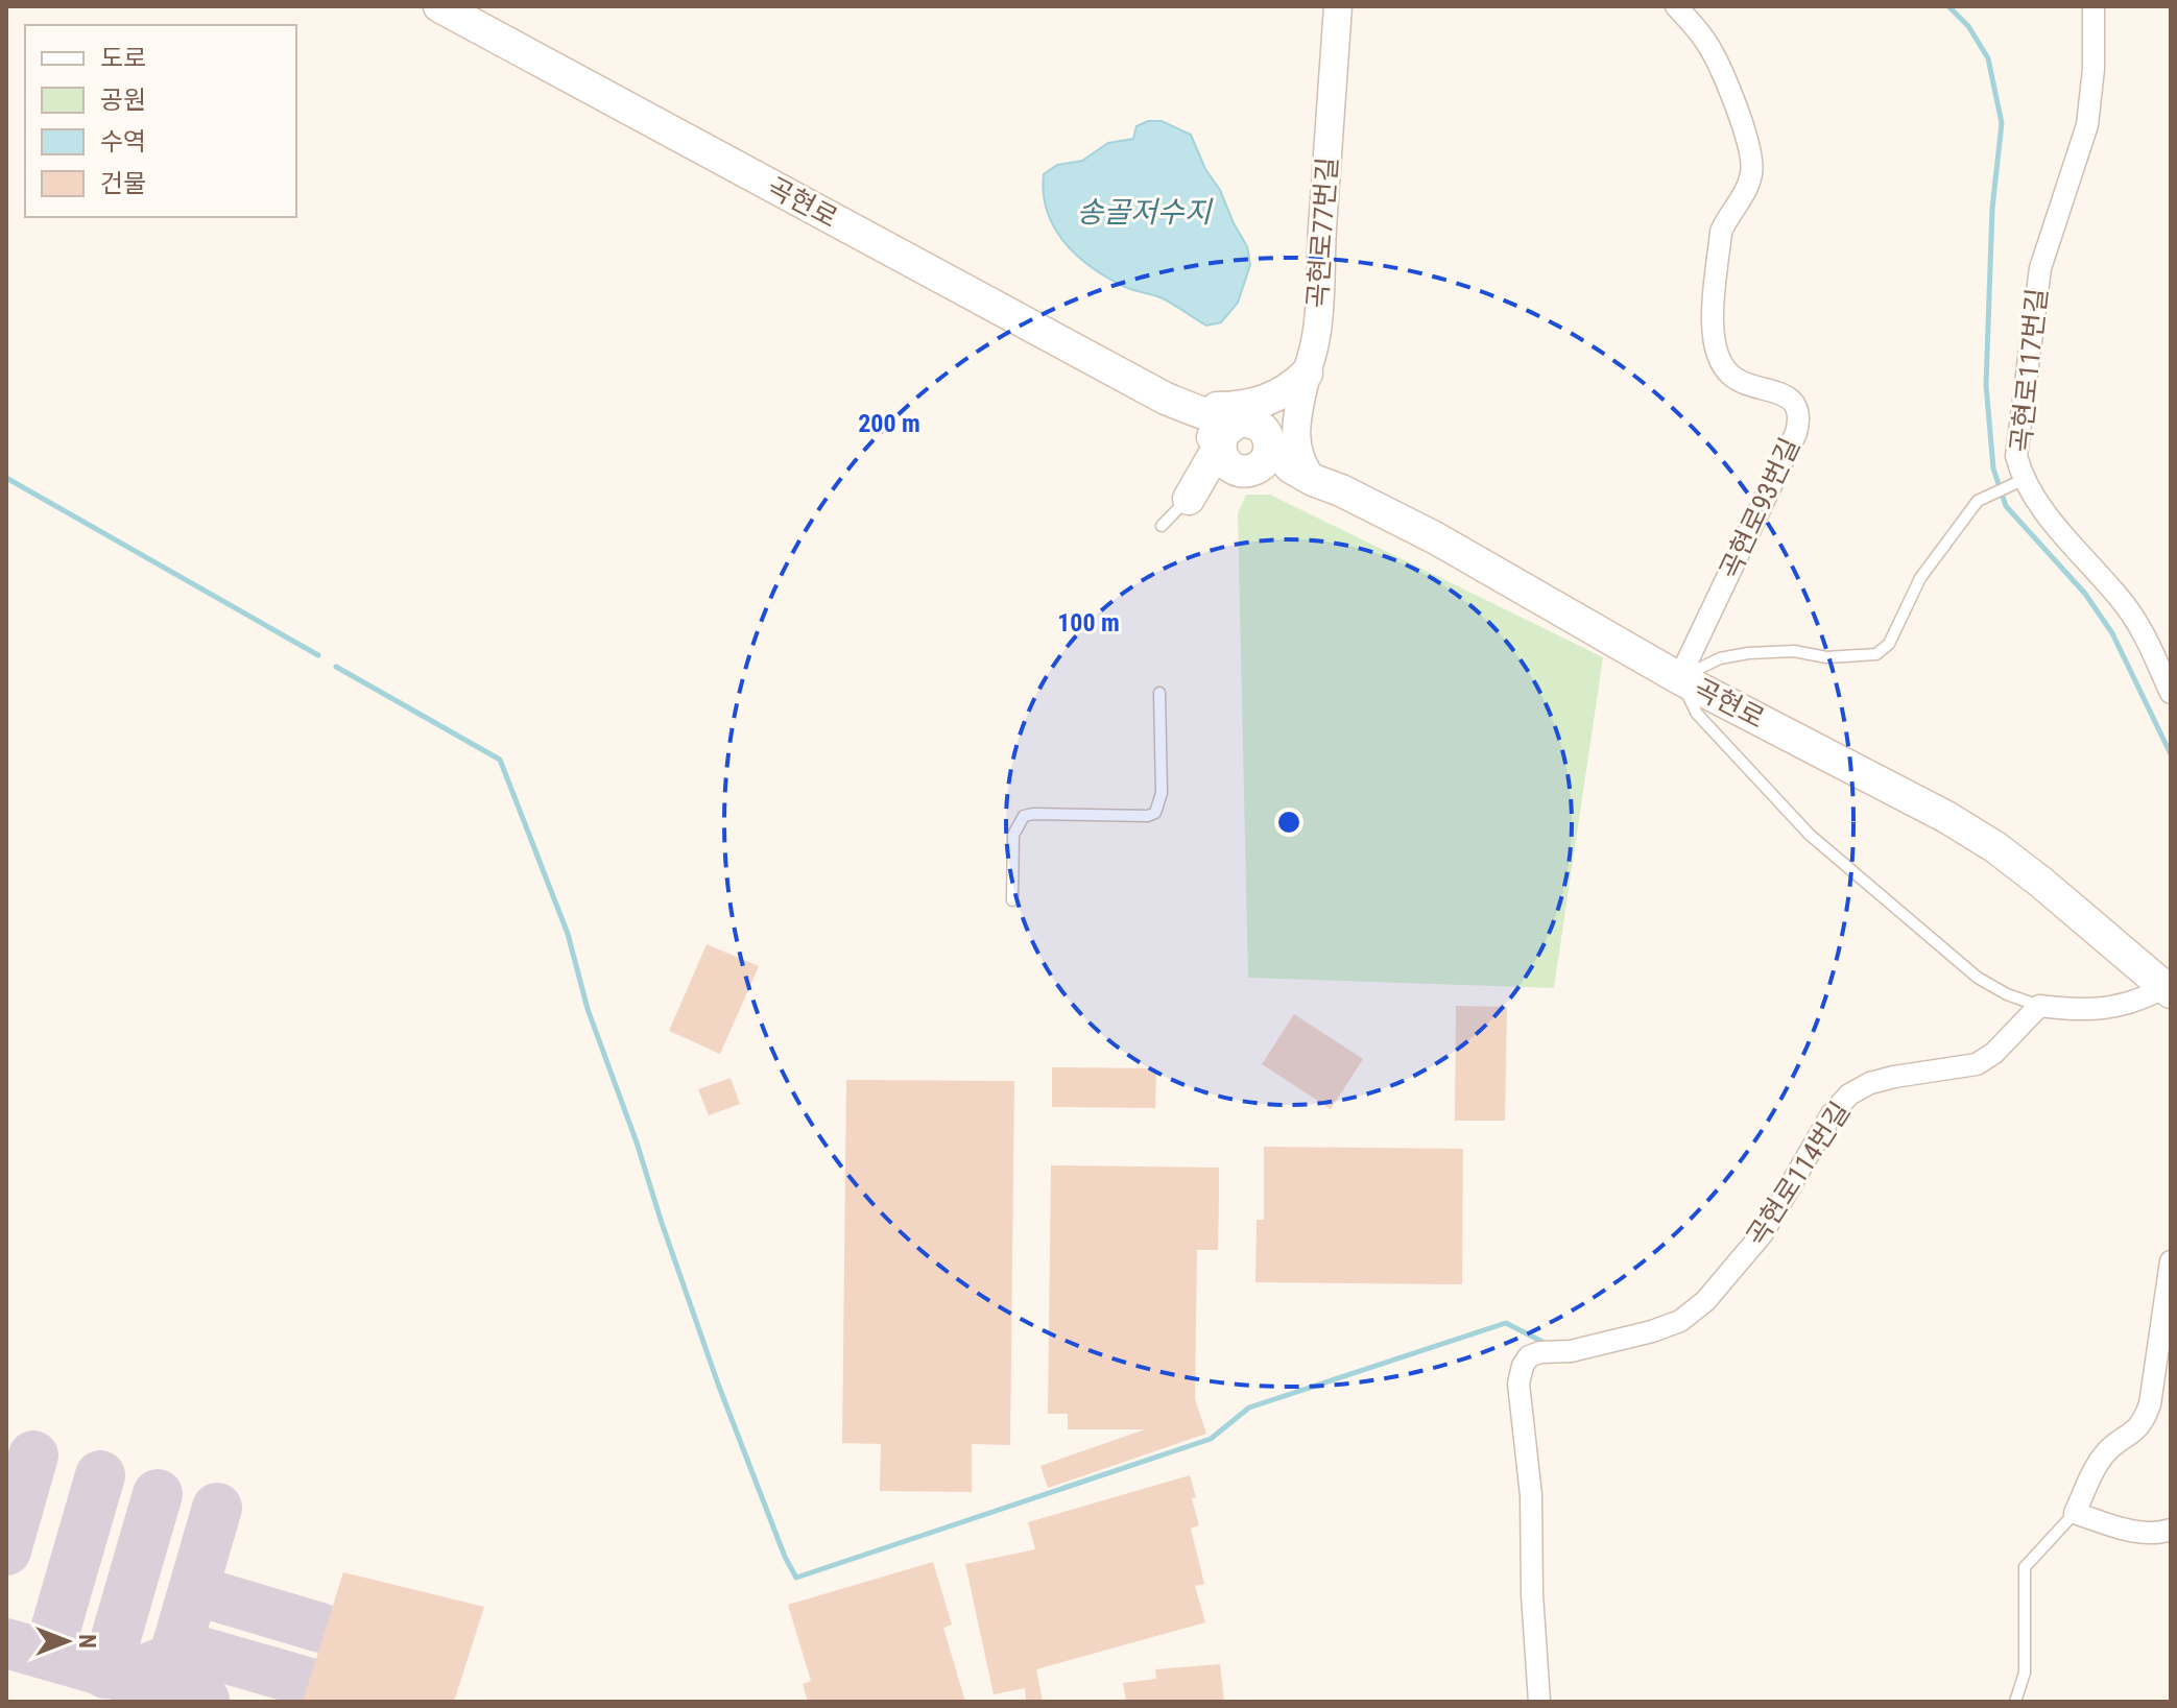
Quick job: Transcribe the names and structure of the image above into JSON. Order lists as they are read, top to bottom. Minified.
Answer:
{"streets":{"main road":["곡현로"],"street":["곡현로77번길","곡현로117번길","곡현로93번길","곡현로114번길"]},"crossings":[["곡현로","곡현로93번길"]],"water":["송골저수지"],"legend":["도로","공원","수역","건물"],"north":"right","rings":["200 m","100 m"]}
